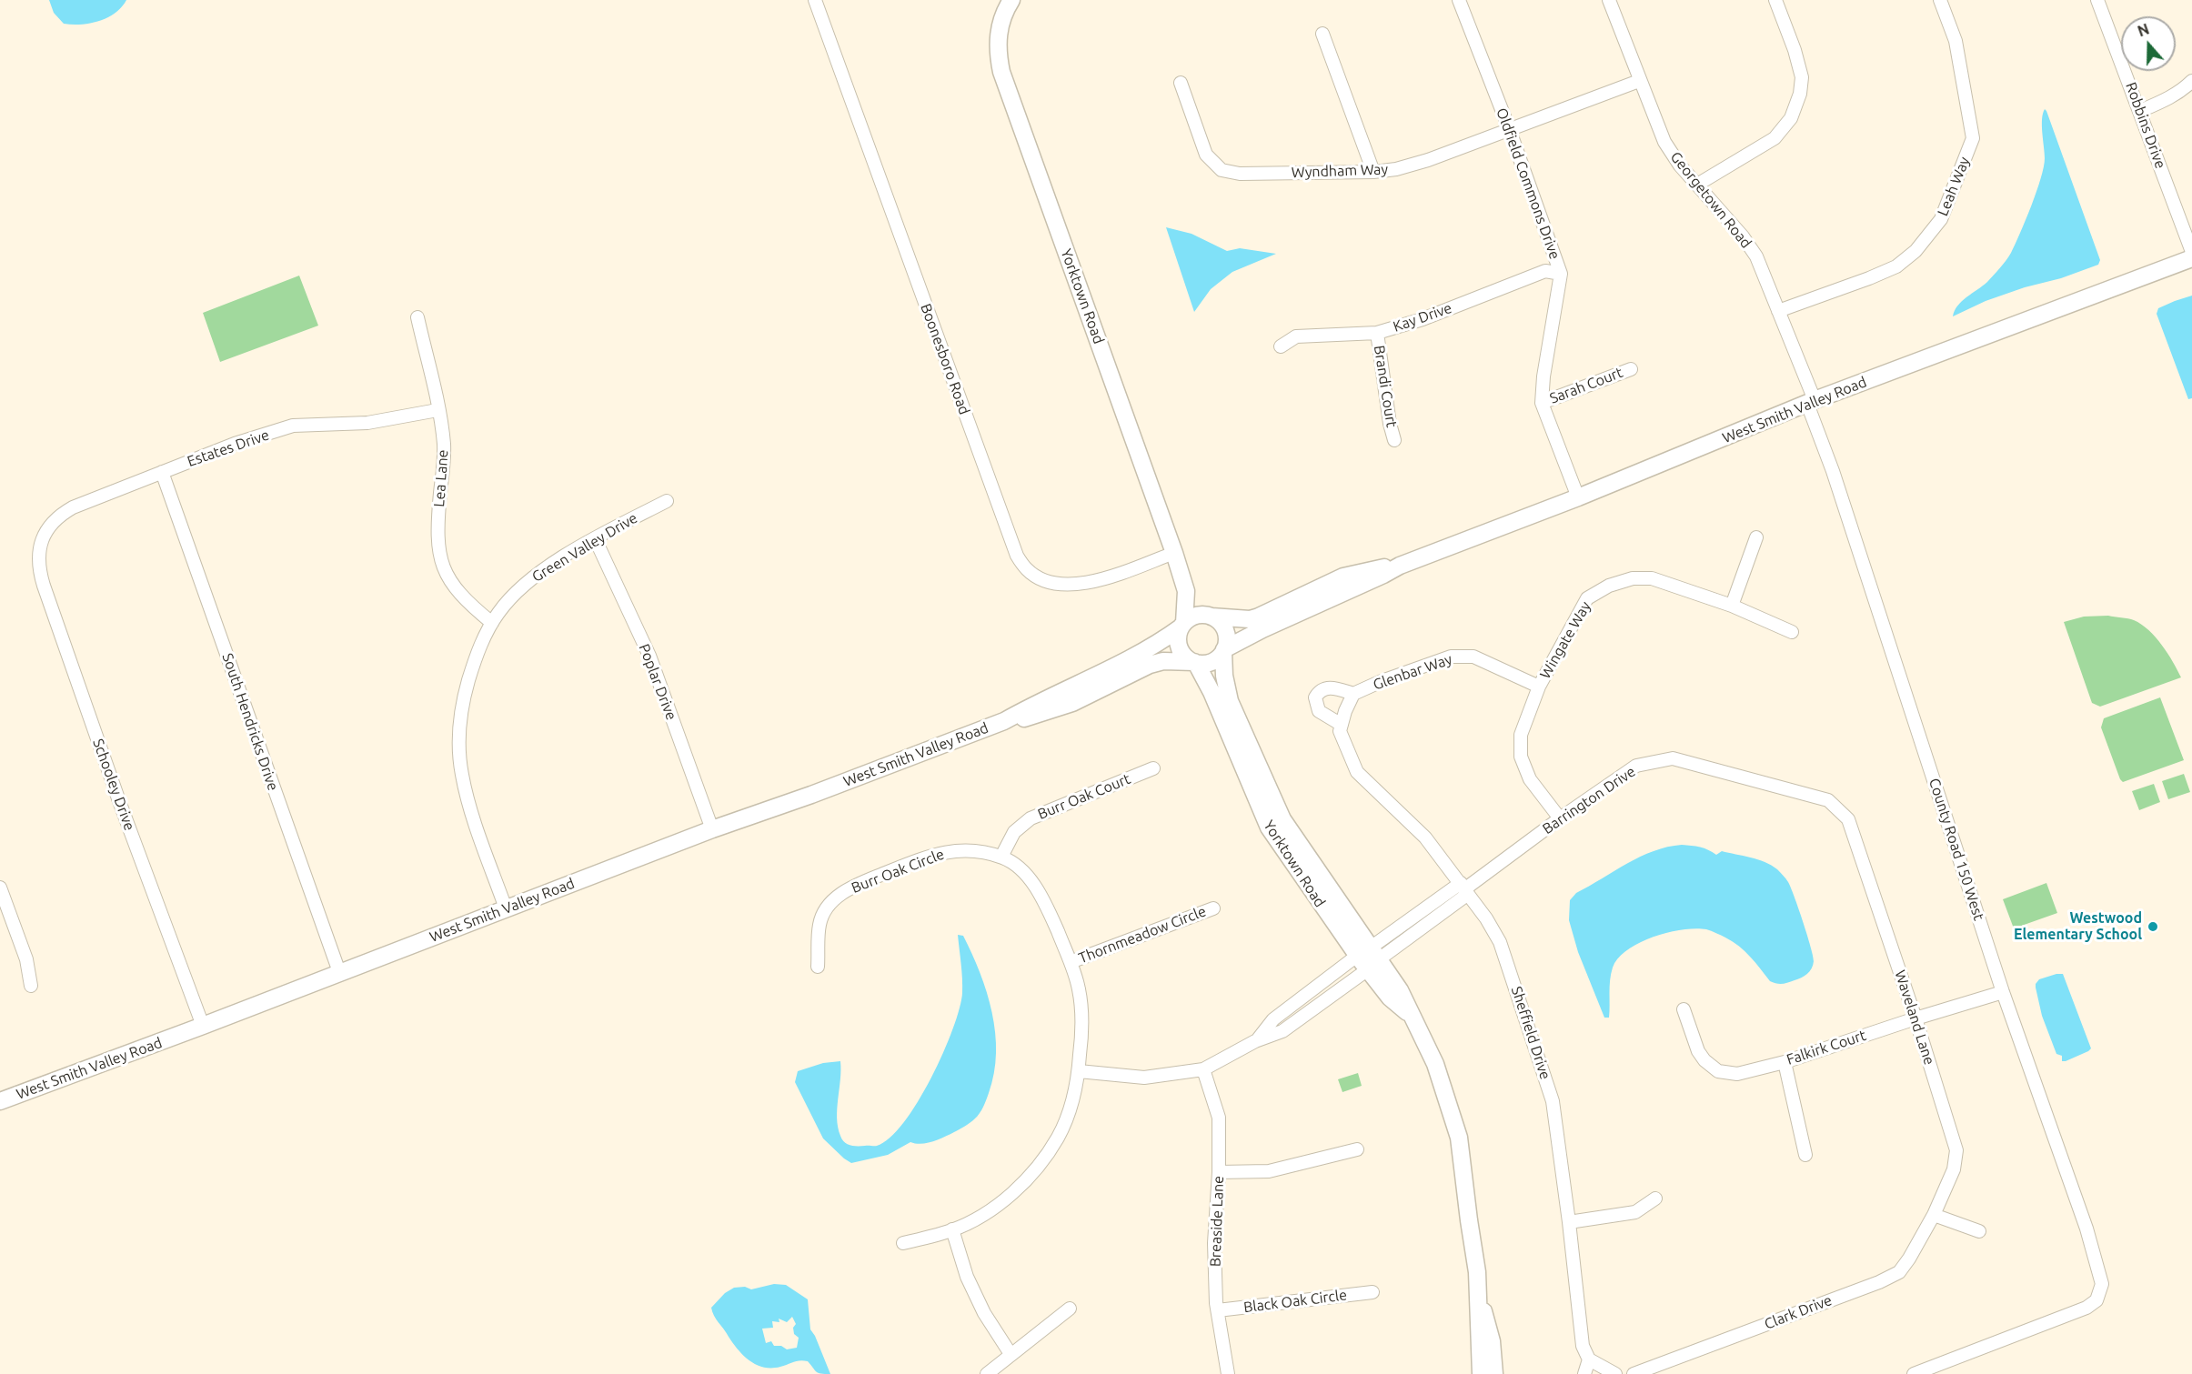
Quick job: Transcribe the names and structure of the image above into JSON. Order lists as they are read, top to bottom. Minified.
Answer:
{"streets":{"main road":["Yorktown Road","West Smith Valley Road"],"street":["Robbins Drive","Wyndham Way","Oldfield Commons Drive","Leah Way","Georgetown Road","Kay Drive","Boonesboro Road","Sarah Court","Brandi Court","Estates Drive","Lea Lane","Green Valley Drive","Wingate Way","Glenbar Way","Poplar Drive","South Hendricks Drive","Schooley Drive","Burr Oak Court","Barrington Drive","County Road 150 West","Burr Oak Circle","Thornmeadow Circle","Waveland Lane","Sheffield Drive","Falkirk Court","Breaside Lane","Black Oak Circle","Clark Drive"]},"crossings":[["Wyndham Way","Oldfield Commons Drive"],["Wyndham Way","Georgetown Road"],["Oldfield Commons Drive","Kay Drive"],["Oldfield Commons Drive","Sarah Court"],["Oldfield Commons Drive","West Smith Valley Road"],["Leah Way","Georgetown Road"],["Georgetown Road","West Smith Valley Road"],["Georgetown Road","County Road 150 West"],["Yorktown Road","Boonesboro Road"],["Yorktown Road","West Smith Valley Road"],["Yorktown Road","Barrington Drive"],["Kay Drive","Brandi Court"],["West Smith Valley Road","Green Valley Drive"],["West Smith Valley Road","Poplar Drive"],["West Smith Valley Road","South Hendricks Drive"],["West Smith Valley Road","Schooley Drive"],["West Smith Valley Road","County Road 150 West"],["Estates Drive","Lea Lane"],["Estates Drive","South Hendricks Drive"],["Estates Drive","Schooley Drive"],["Lea Lane","Green Valley Drive"],["Green Valley Drive","Poplar Drive"],["Wingate Way","Glenbar Way"],["Wingate Way","Barrington Drive"],["Glenbar Way","Sheffield Drive"],["Burr Oak Court","Burr Oak Circle"],["Barrington Drive","Waveland Lane"],["Barrington Drive","Sheffield Drive"],["Barrington Drive","Breaside Lane"],["County Road 150 West","Falkirk Court"],["Waveland Lane","Falkirk Court"],["Waveland Lane","Clark Drive"],["Breaside Lane","Black Oak Circle"]],"places":["Westwood Elementary School"],"north":"top"}
